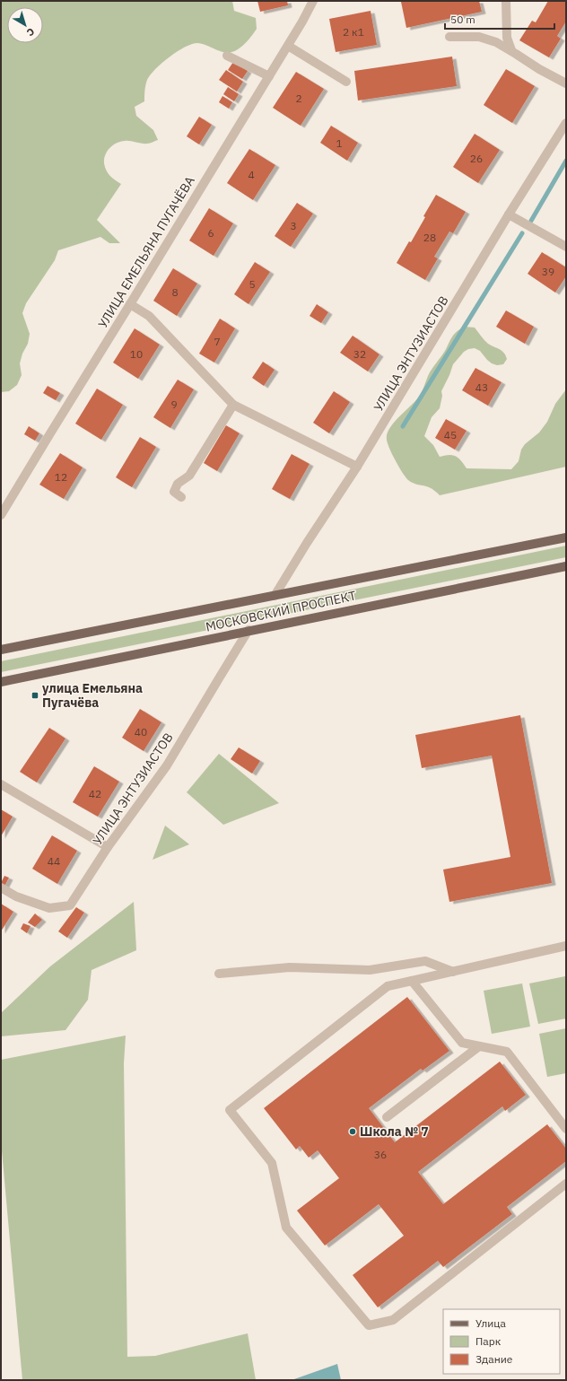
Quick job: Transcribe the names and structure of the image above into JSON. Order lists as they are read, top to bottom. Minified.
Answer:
{"streets":{"main road":["МОСКОВСКИЙ ПРОСПЕКТ"],"street":["УЛИЦА ЕМЕЛЬЯНА ПУГАЧЁВА","УЛИЦА ЭНТУЗИАСТОВ"]},"crossings":[["УЛИЦА ЭНТУЗИАСТОВ","МОСКОВСКИЙ ПРОСПЕКТ"]],"places":{"transit":["улица Емельяна Пугачёва"],"other":["Школа № 7"]},"house_numbers":["2 к1","2","1","26","4","3","6","28","39","5","8","7","10","32","43","9","45","12","40","42","44","36"],"legend":["Улица","Парк","Здание"],"scale_bar":"50 m","north":"bottom right"}
